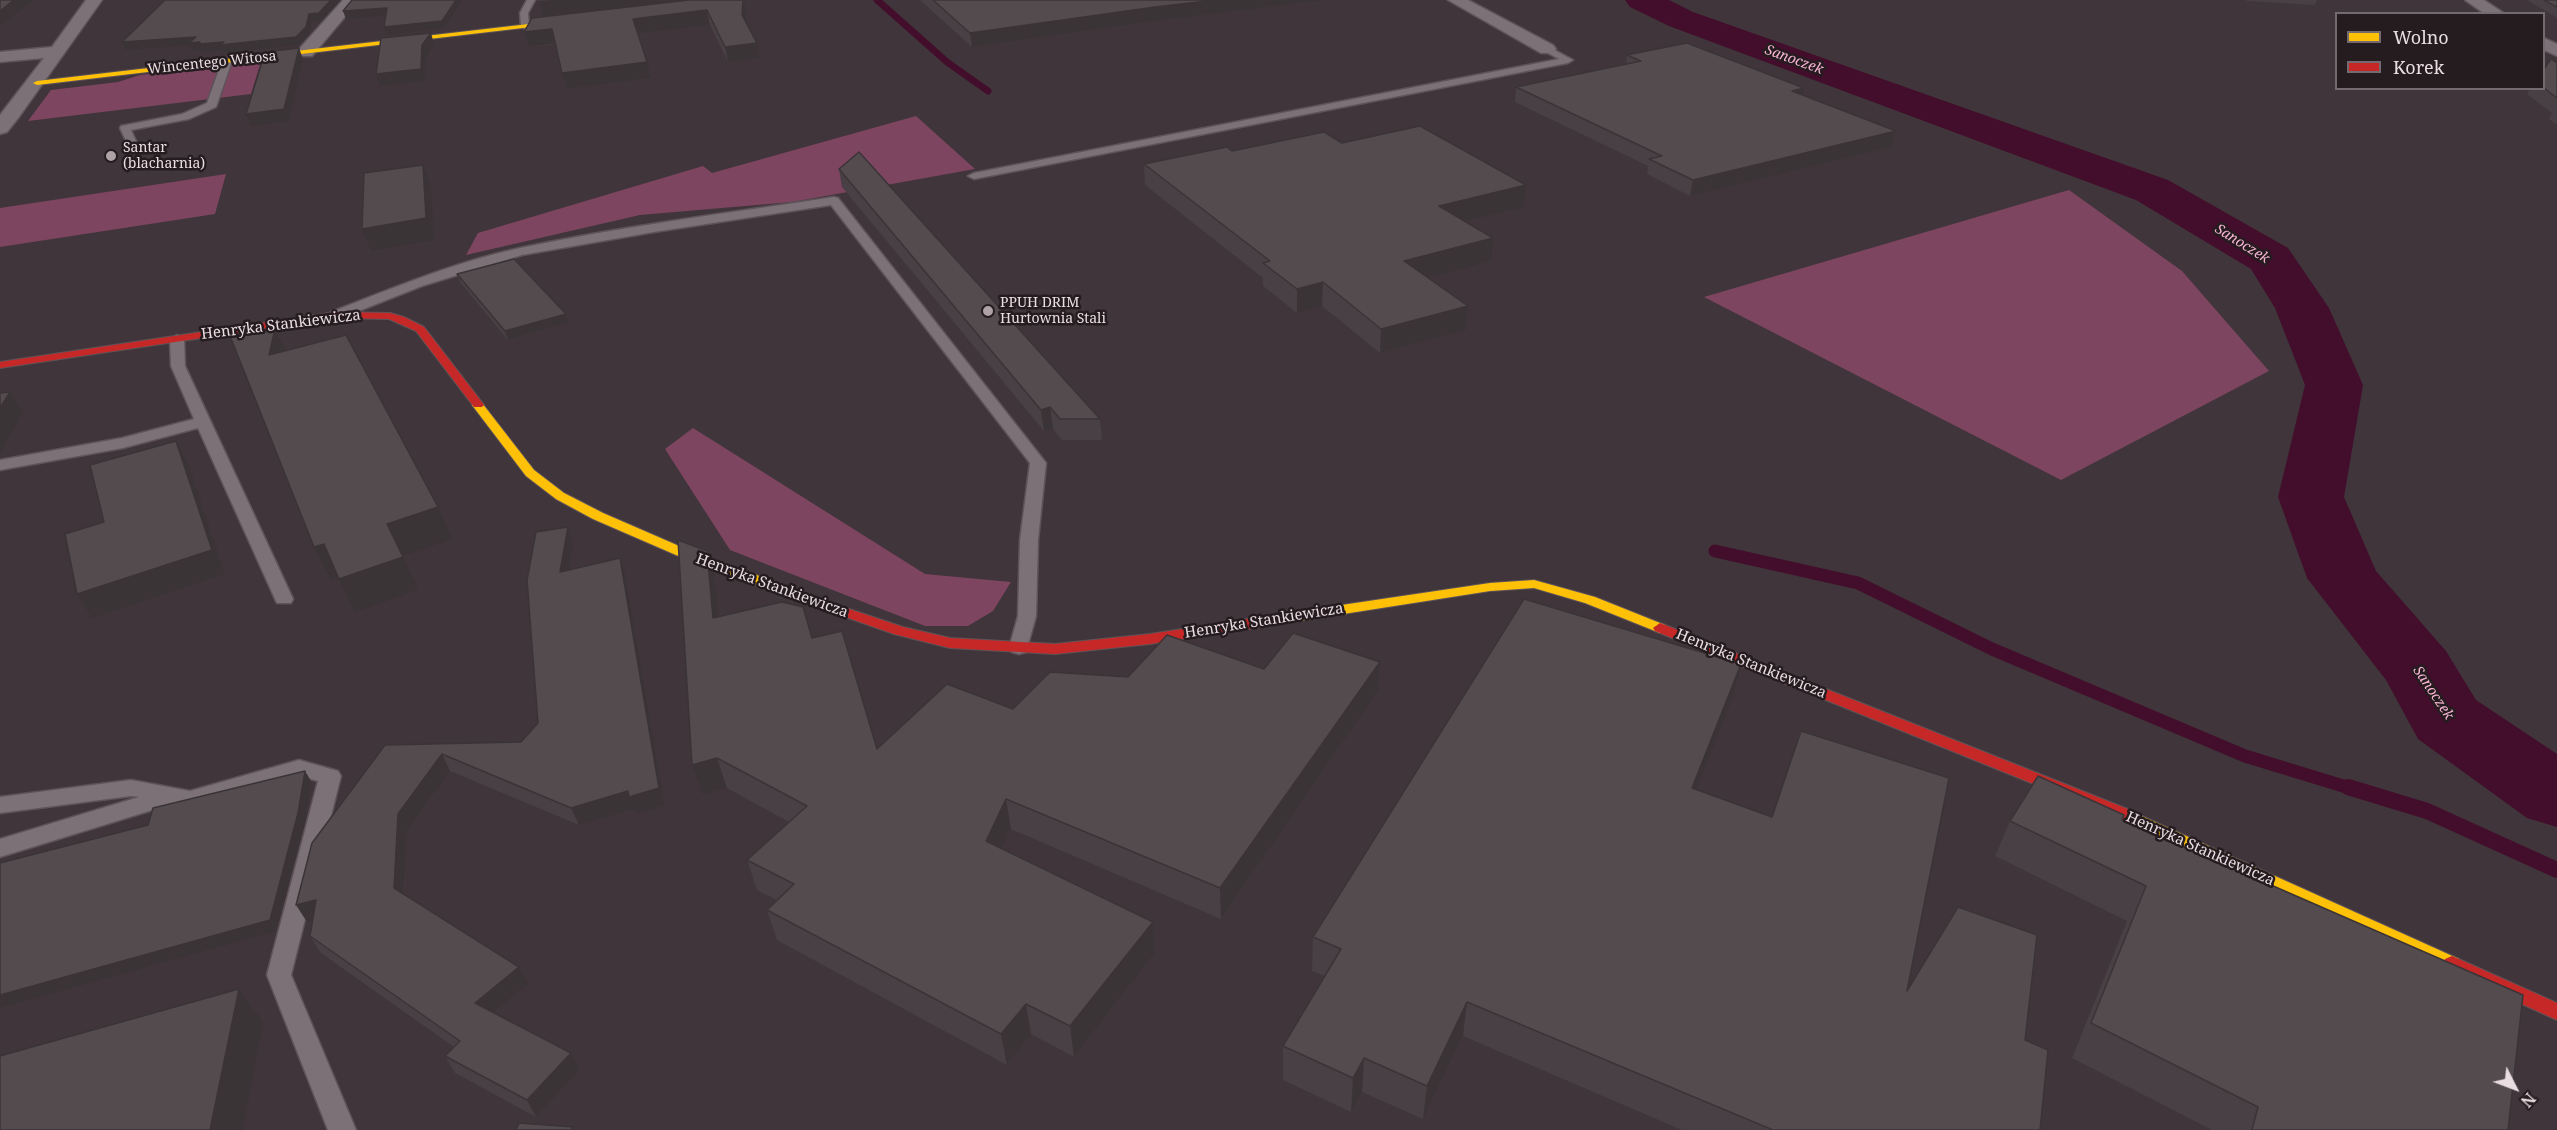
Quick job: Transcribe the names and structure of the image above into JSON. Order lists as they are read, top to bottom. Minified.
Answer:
{"streets":{"street":["Wincentego Witosa","Henryka Stankiewicza"]},"water":["Sanoczek"],"places":["Santar (blacharnia)","PPUH DRIM Hurtownia Stali"],"legend":["Wolno","Korek"],"north":"bottom right"}
